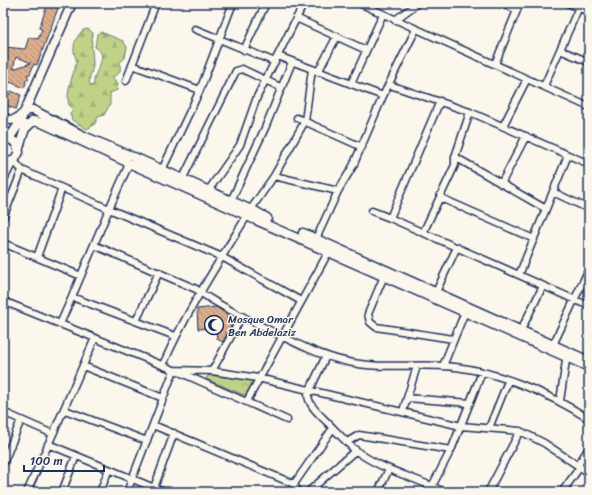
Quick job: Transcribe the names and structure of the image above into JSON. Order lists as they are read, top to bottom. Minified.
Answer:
{"places":{"mosque":["Mosque Omar Ben Abdelaziz"]},"scale_bar":"100 m"}
